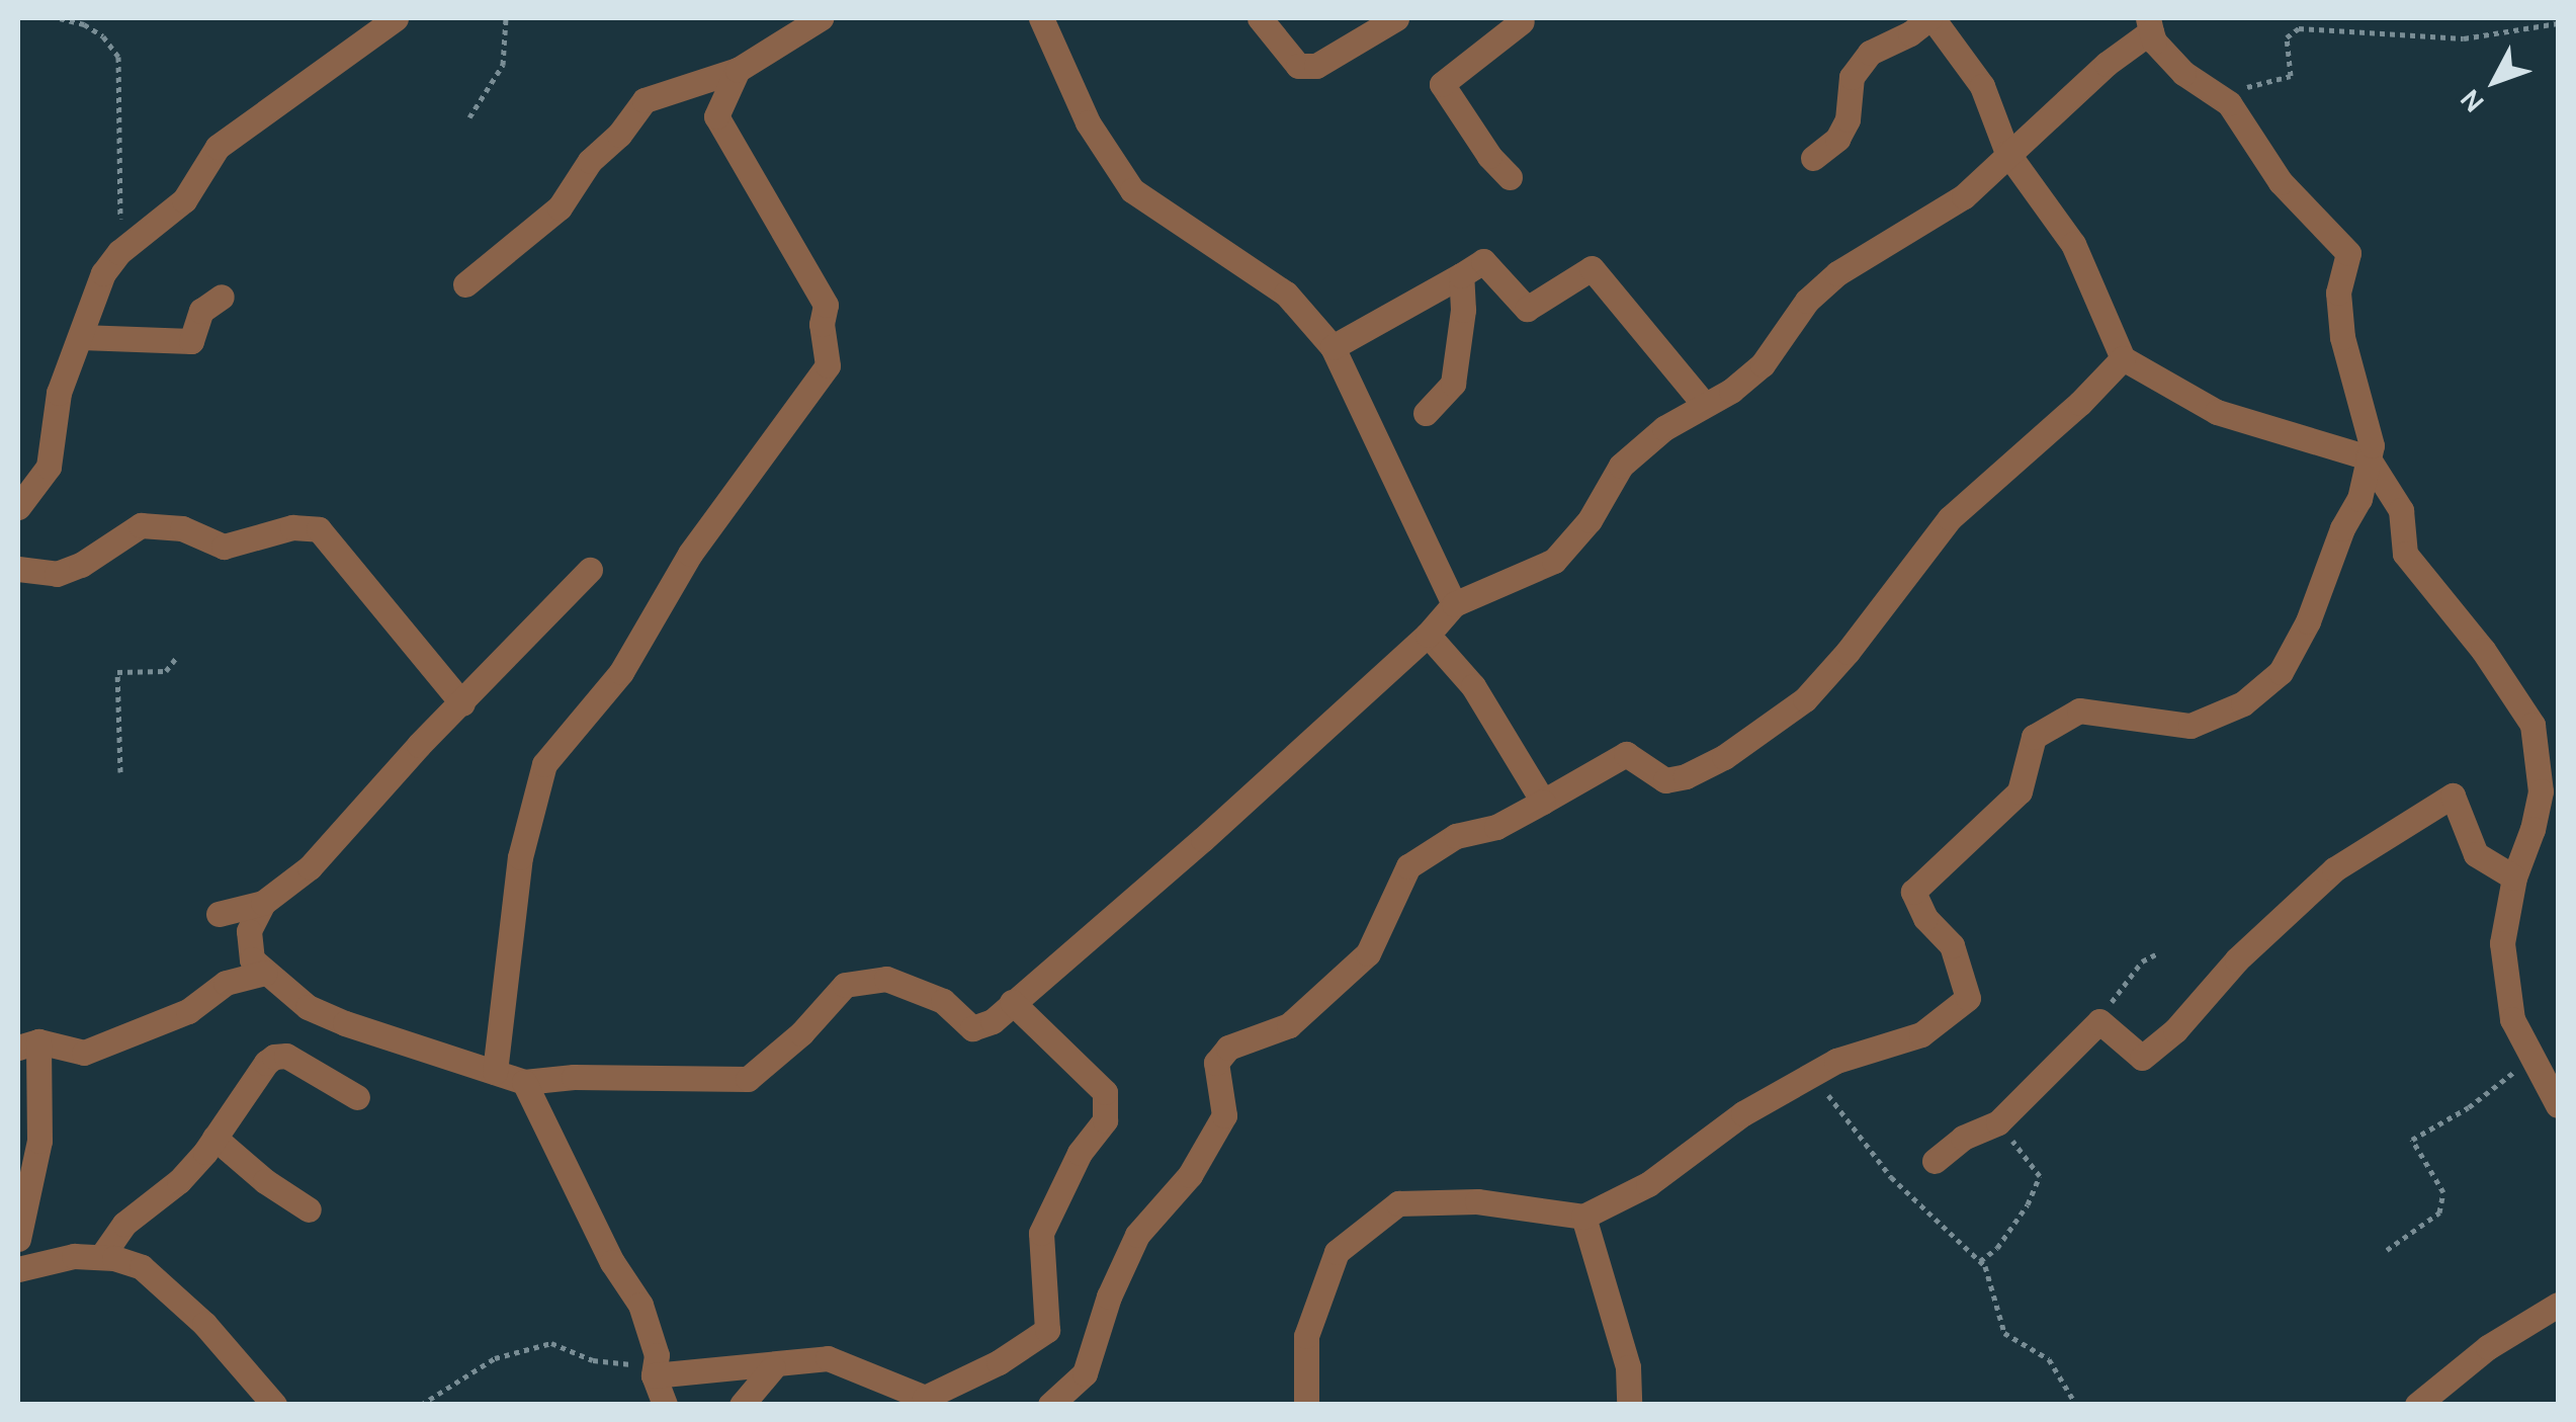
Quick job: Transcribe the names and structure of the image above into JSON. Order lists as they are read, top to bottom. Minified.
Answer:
{"north":"bottom left"}
